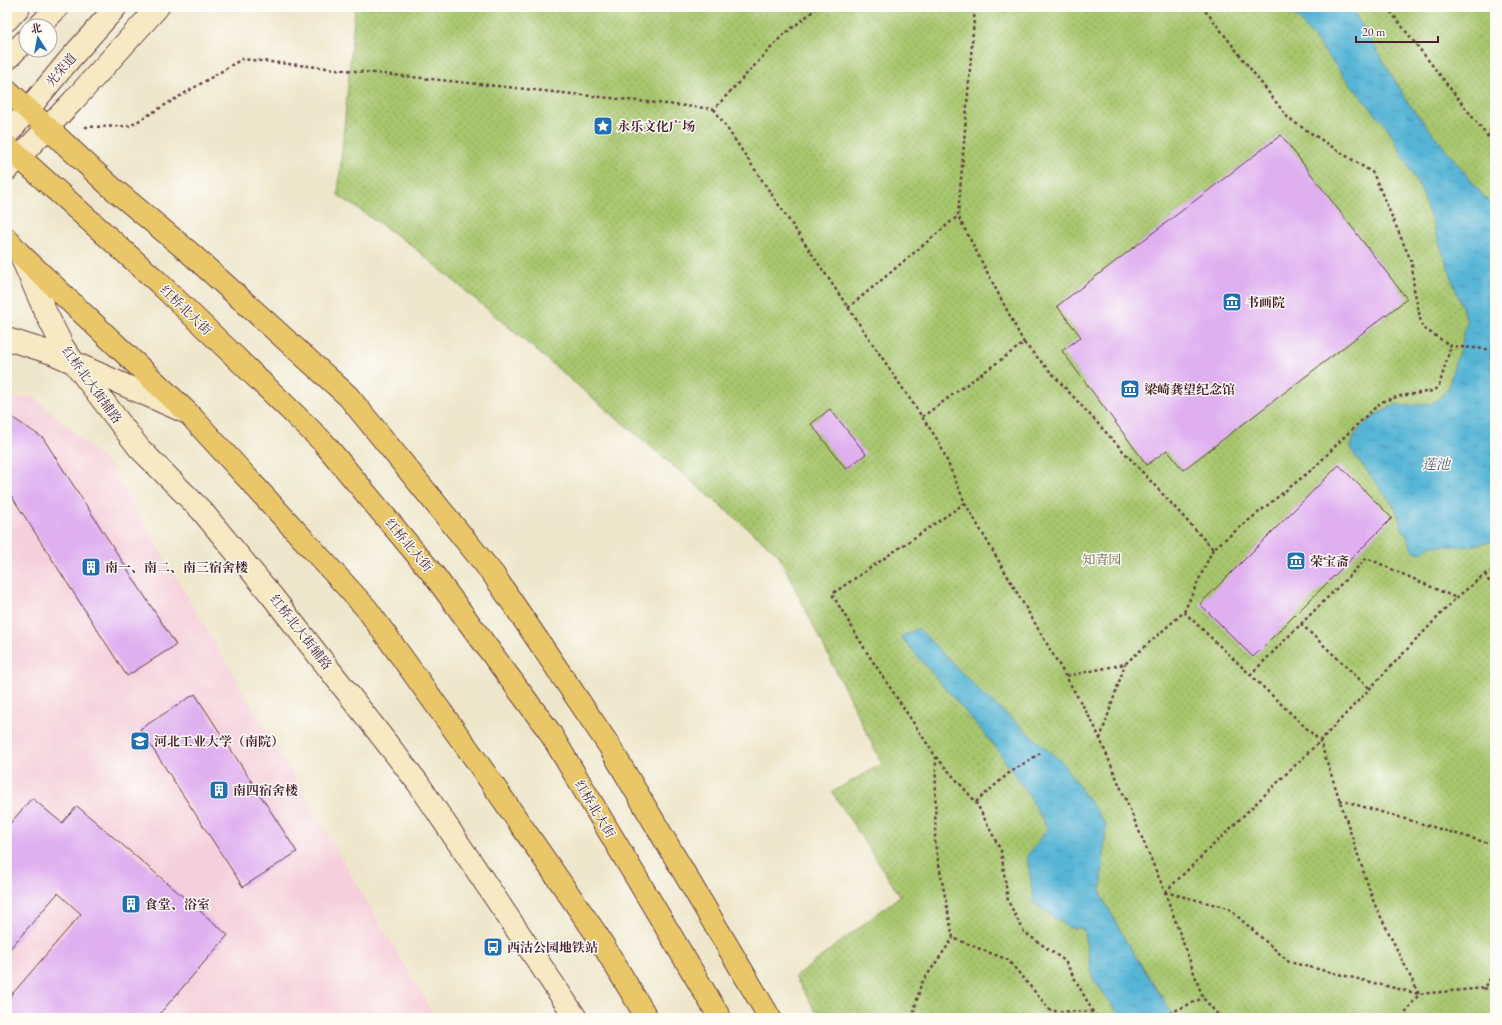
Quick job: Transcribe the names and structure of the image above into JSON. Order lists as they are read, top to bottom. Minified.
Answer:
{"streets":{"main road":["光荣道","红桥北大街","红桥北大街辅路"]},"water":["莲池"],"parks":["知青园"],"places":{"place":["永乐文化广场"],"museum":["书画院","梁崎龚望纪念馆","荣宝斋"],"building":["南一、南二、南三宿舍楼","南四宿舍楼","食堂、浴室"],"school or university":["河北工业大学（南院）"],"bus stop":["西沽公园地铁站"]},"scale_bar":"20 m","north":"top"}
